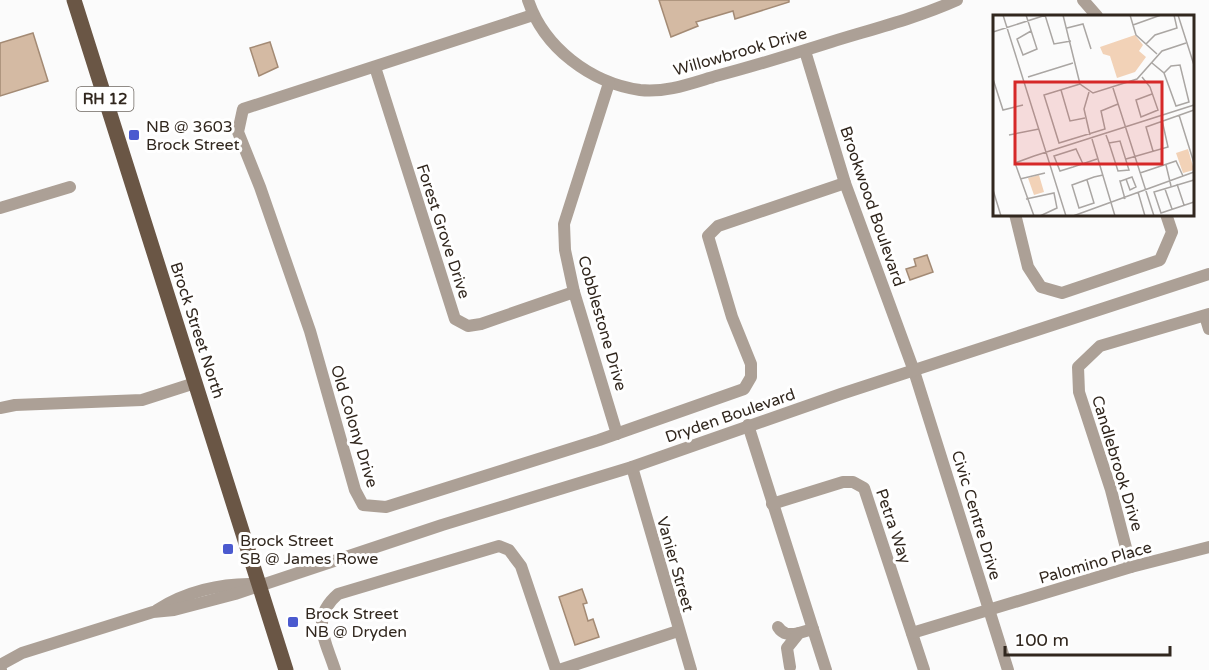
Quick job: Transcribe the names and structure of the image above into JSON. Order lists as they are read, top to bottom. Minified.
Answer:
{"streets":{"main road":["RH 12","Brock Street North"],"street":["Willowbrook Drive","Brookwood Boulevard","Forest Grove Drive","Cobblestone Drive","Dryden Boulevard","Old Colony Drive","Candlebrook Drive","Civic Centre Drive","Petra Way","Palomino Place","Vanier Street"]},"crossings":[["Willowbrook Drive","Brookwood Boulevard"],["Willowbrook Drive","Cobblestone Drive"],["Willowbrook Drive","Old Colony Drive"],["Brookwood Boulevard","Dryden Boulevard"],["Brookwood Boulevard","Old Colony Drive"],["Brookwood Boulevard","Civic Centre Drive"],["Forest Grove Drive","Cobblestone Drive"],["Forest Grove Drive","Old Colony Drive"],["Cobblestone Drive","Old Colony Drive"],["Brock Street North","Dryden Boulevard"],["Dryden Boulevard","Civic Centre Drive"],["Dryden Boulevard","Vanier Street"],["Candlebrook Drive","Palomino Place"],["Civic Centre Drive","Palomino Place"]],"places":{"transit":["NB @ 3603 Brock Street","Brock Street SB @ James Rowe","Brock Street NB @ Dryden"]},"scale_bar":"100 m"}
